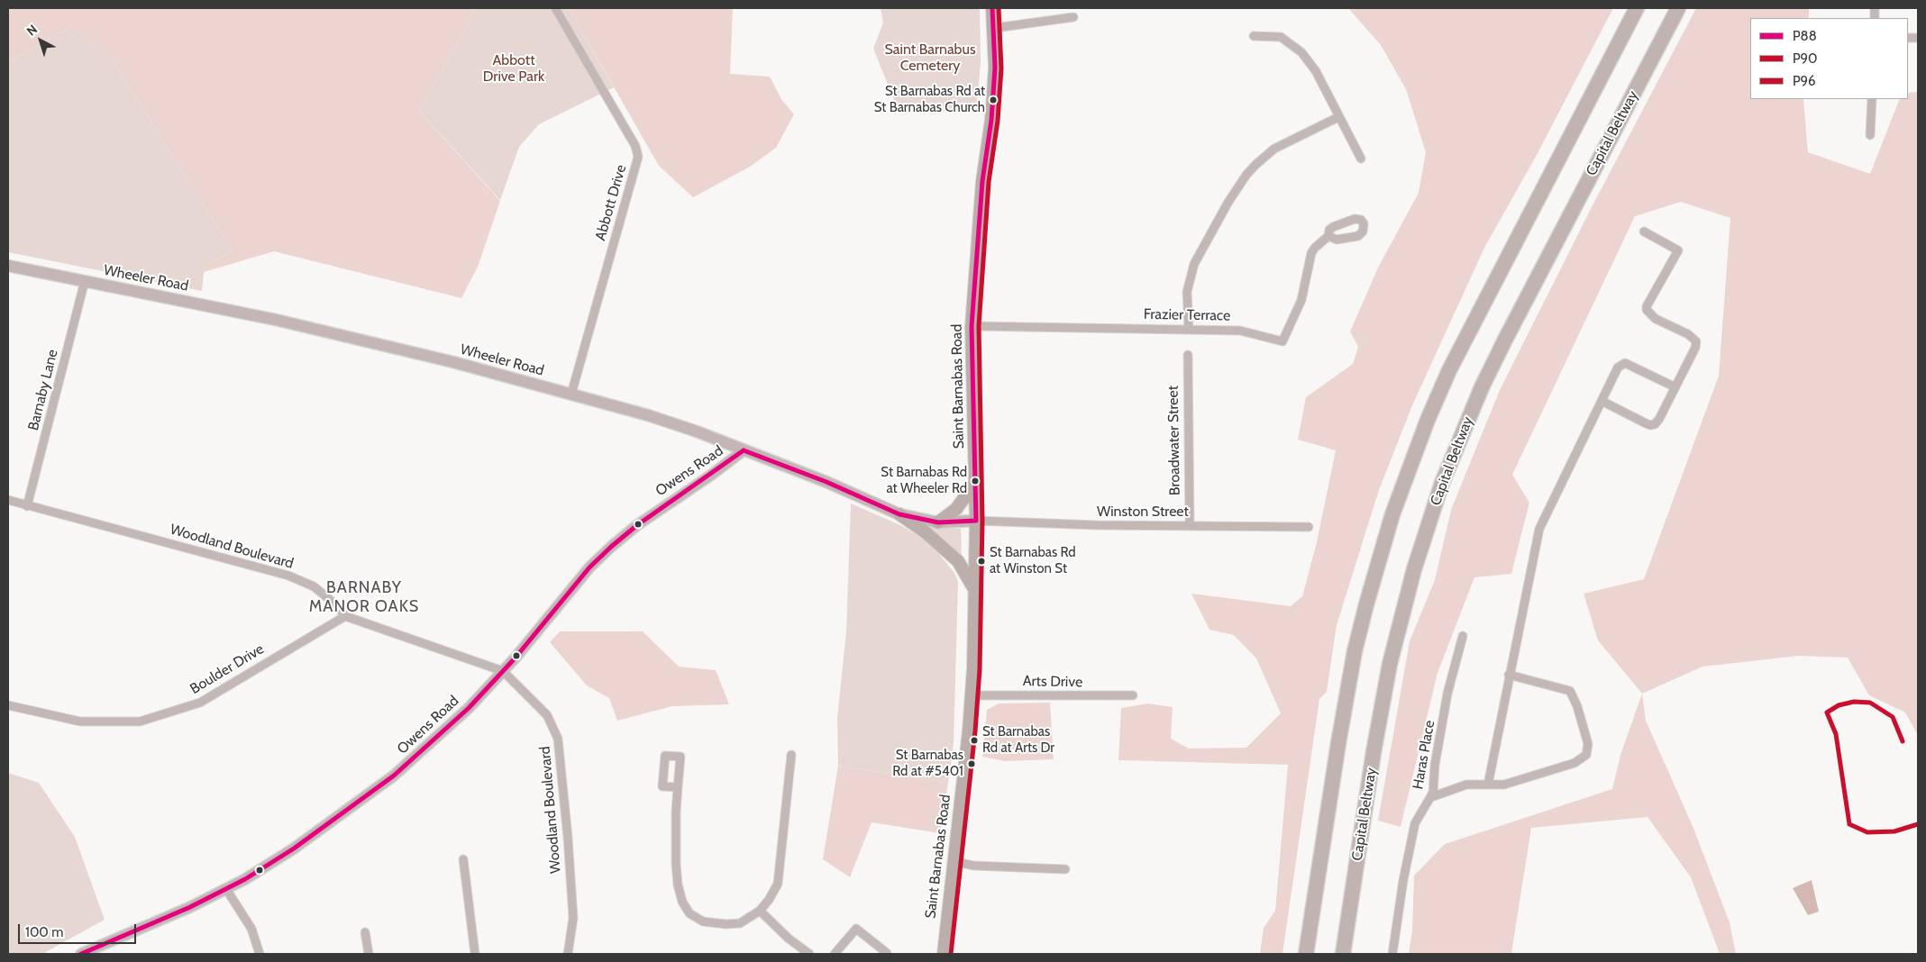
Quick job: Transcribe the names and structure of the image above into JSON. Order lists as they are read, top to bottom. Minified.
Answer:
{"streets":{"highway":["Capital Beltway"],"main road":["Wheeler Road","Saint Barnabas Road"],"street":["Abbott Drive","Frazier Terrace","Barnaby Lane","Broadwater Street","Owens Road","Winston Street","Woodland Boulevard","Boulder Drive","Arts Drive","Haras Place"]},"crossings":[["Abbott Drive","Wheeler Road"],["Wheeler Road","Saint Barnabas Road"],["Wheeler Road","Barnaby Lane"],["Wheeler Road","Owens Road"],["Wheeler Road","Winston Street"],["Frazier Terrace","Saint Barnabas Road"],["Saint Barnabas Road","Winston Street"],["Saint Barnabas Road","Arts Drive"],["Barnaby Lane","Woodland Boulevard"],["Broadwater Street","Winston Street"],["Owens Road","Woodland Boulevard"],["Woodland Boulevard","Boulder Drive"]],"districts":["BARNABY MANOR OAKS"],"parks":["Saint Barnabus Cemetery","Abbott Drive Park"],"places":["St Barnabas Rd at St Barnabas Church","St Barnabas Rd at Wheeler Rd","St Barnabas Rd at Winston St","St Barnabas Rd at Arts Dr","St Barnabas Rd at #5401"],"lines":["transit line P88","transit line P90","transit line P96"],"legend":["P88","P90","P96"],"scale_bar":"100 m","north":"top left"}
